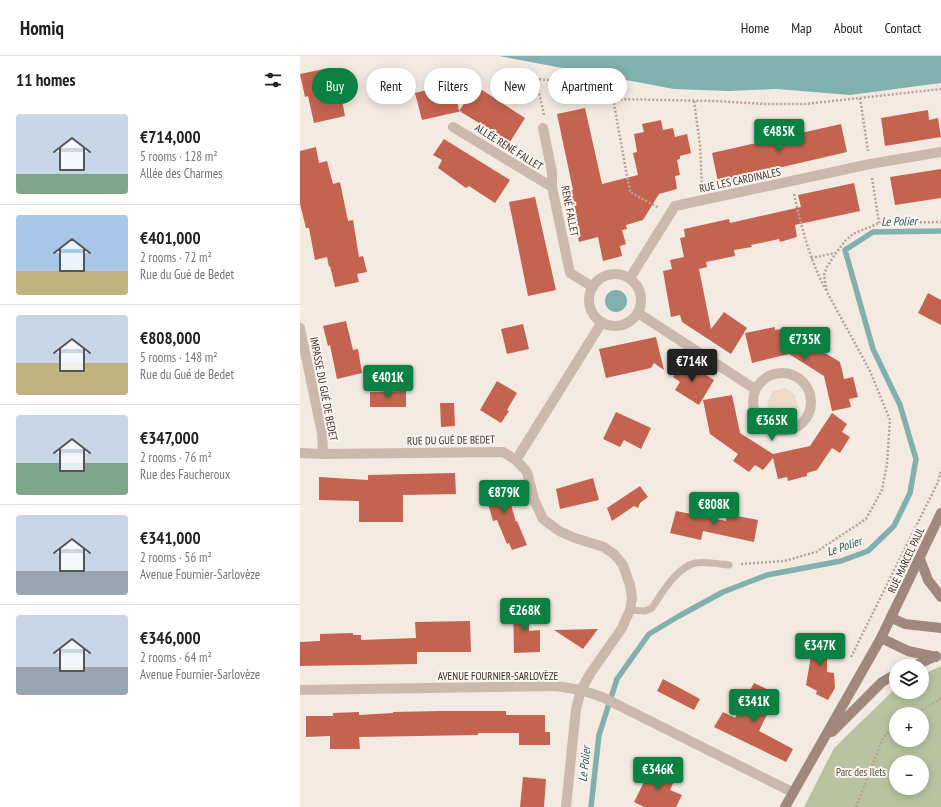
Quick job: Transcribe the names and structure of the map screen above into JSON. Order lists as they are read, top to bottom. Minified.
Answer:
{"streets":{"street":["ALLÉE RENÉ FALLET","RUE LES CARDINALES","RENÉ FALLET","IMPASSE DU GUÉ DE BEDET","RUE DU GUÉ DE BEDET","RUE MARCEL PAUL","AVENUE FOURNIER-SARLOVÈZE"]},"crossings":[["ALLÉE RENÉ FALLET","RENÉ FALLET"],["RUE LES CARDINALES","RENÉ FALLET"],["IMPASSE DU GUÉ DE BEDET","RUE DU GUÉ DE BEDET"],["RUE DU GUÉ DE BEDET","AVENUE FOURNIER-SARLOVÈZE"]],"water":["Le Polier"],"parks":["Parc des Ilets"],"page":{"header":"Homiq","nav":["Home","Map","About","Contact"],"heading":"11 homes","chip":["Buy","Rent","Filters","New","Apartment"],"list":[{"name":"€714,000","note":"5 rooms · 128 m² · Allée des Charmes"},{"name":"€401,000","note":"2 rooms · 72 m² · Rue du Gué de Bedet"},{"name":"€808,000","note":"5 rooms · 148 m² · Rue du Gué de Bedet"},{"name":"€347,000","note":"2 rooms · 76 m² · Rue des Faucheroux"},{"name":"€341,000","note":"2 rooms · 56 m² · Avenue Fournier-Sarlovèze"},{"name":"€346,000","note":"2 rooms · 64 m² · Avenue Fournier-Sarlovèze"}],"price":["€485K","€735K","€714K","€401K","€365K","€879K","€808K","€268K","€347K","€341K","€346K"],"map_buttons":["+","−"]}}
